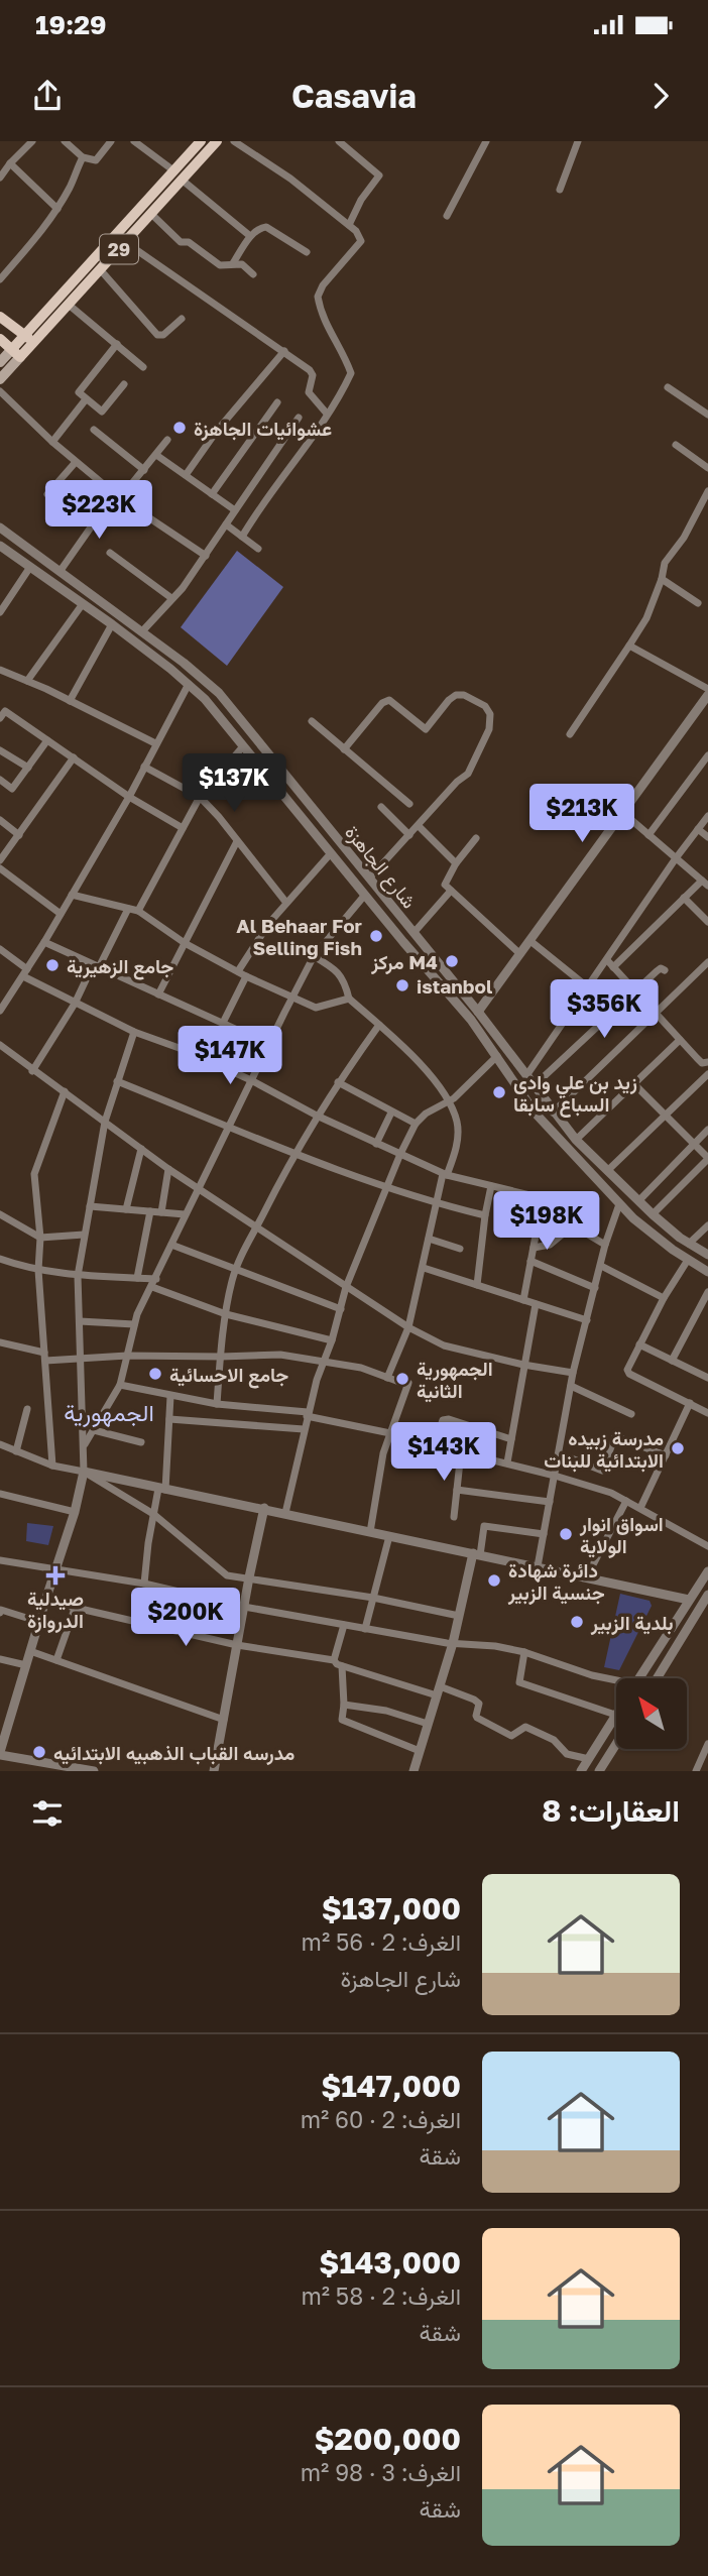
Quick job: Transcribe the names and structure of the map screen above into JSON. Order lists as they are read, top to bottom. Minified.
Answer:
{"streets":{"main road":["29"],"street":["شارع الجاهزة"]},"districts":["الجمهورية"],"places":{"other":["عشوائيات الجاهزة","Al Behaar For Selling Fish","مركز M4","جامع الزهيرية","istanbol","زيد بن علي وادي السباع سابقا","جامع الاحسائية","الجمهورية الثانية","مدرسة زبيده الابتدائية للبنات","اسواق انوار الولاية","دائرة شهادة جنسية الزبير","بلدية الزبير","مدرسه القباب الذهبيه الابتدائيه"],"health":["صيدلية الدروازة"]},"north":"top left","page":{"status":"19:29","header":"Casavia","price":["$223K","$137K","$213K","$356K","$147K","$198K","$143K","$200K"],"heading":"العقارات: 8","list":[{"name":"$137,000","note":"الغرف: 2 · 56 m² · شارع الجاهزة"},{"name":"$147,000","note":"الغرف: 2 · 60 m² · شقة"},{"name":"$143,000","note":"الغرف: 2 · 58 m² · شقة"},{"name":"$200,000","note":"الغرف: 3 · 98 m² · شقة"}]}}
